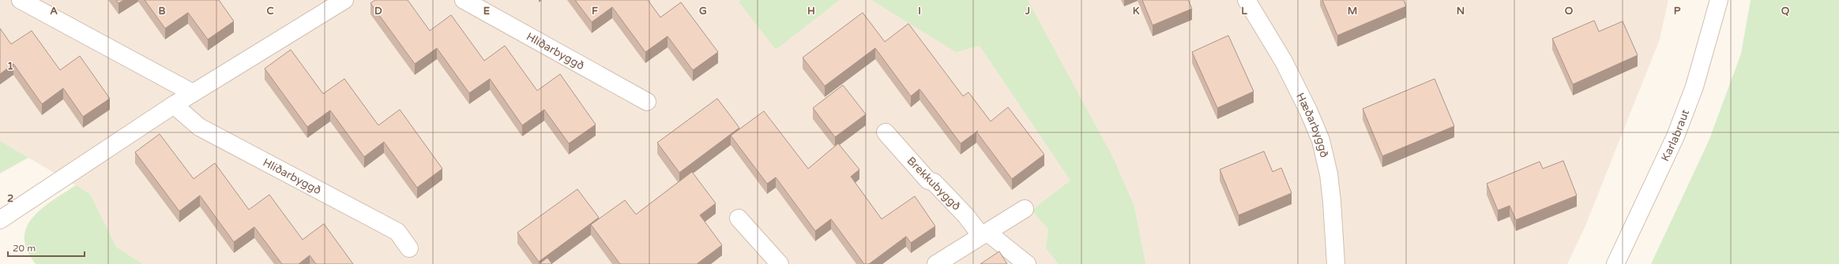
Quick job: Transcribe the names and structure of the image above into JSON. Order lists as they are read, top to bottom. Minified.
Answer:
{"streets":{"street":["Hlíðarbyggð","Hæðarbyggð","Karlabraut","Brekkubyggð"]},"scale_bar":"20 m","grid":{"columns":["A","B","C","D","E","F","G","H","I","J","K","L","M","N","O","P","Q"],"rows":["1","2"]}}
